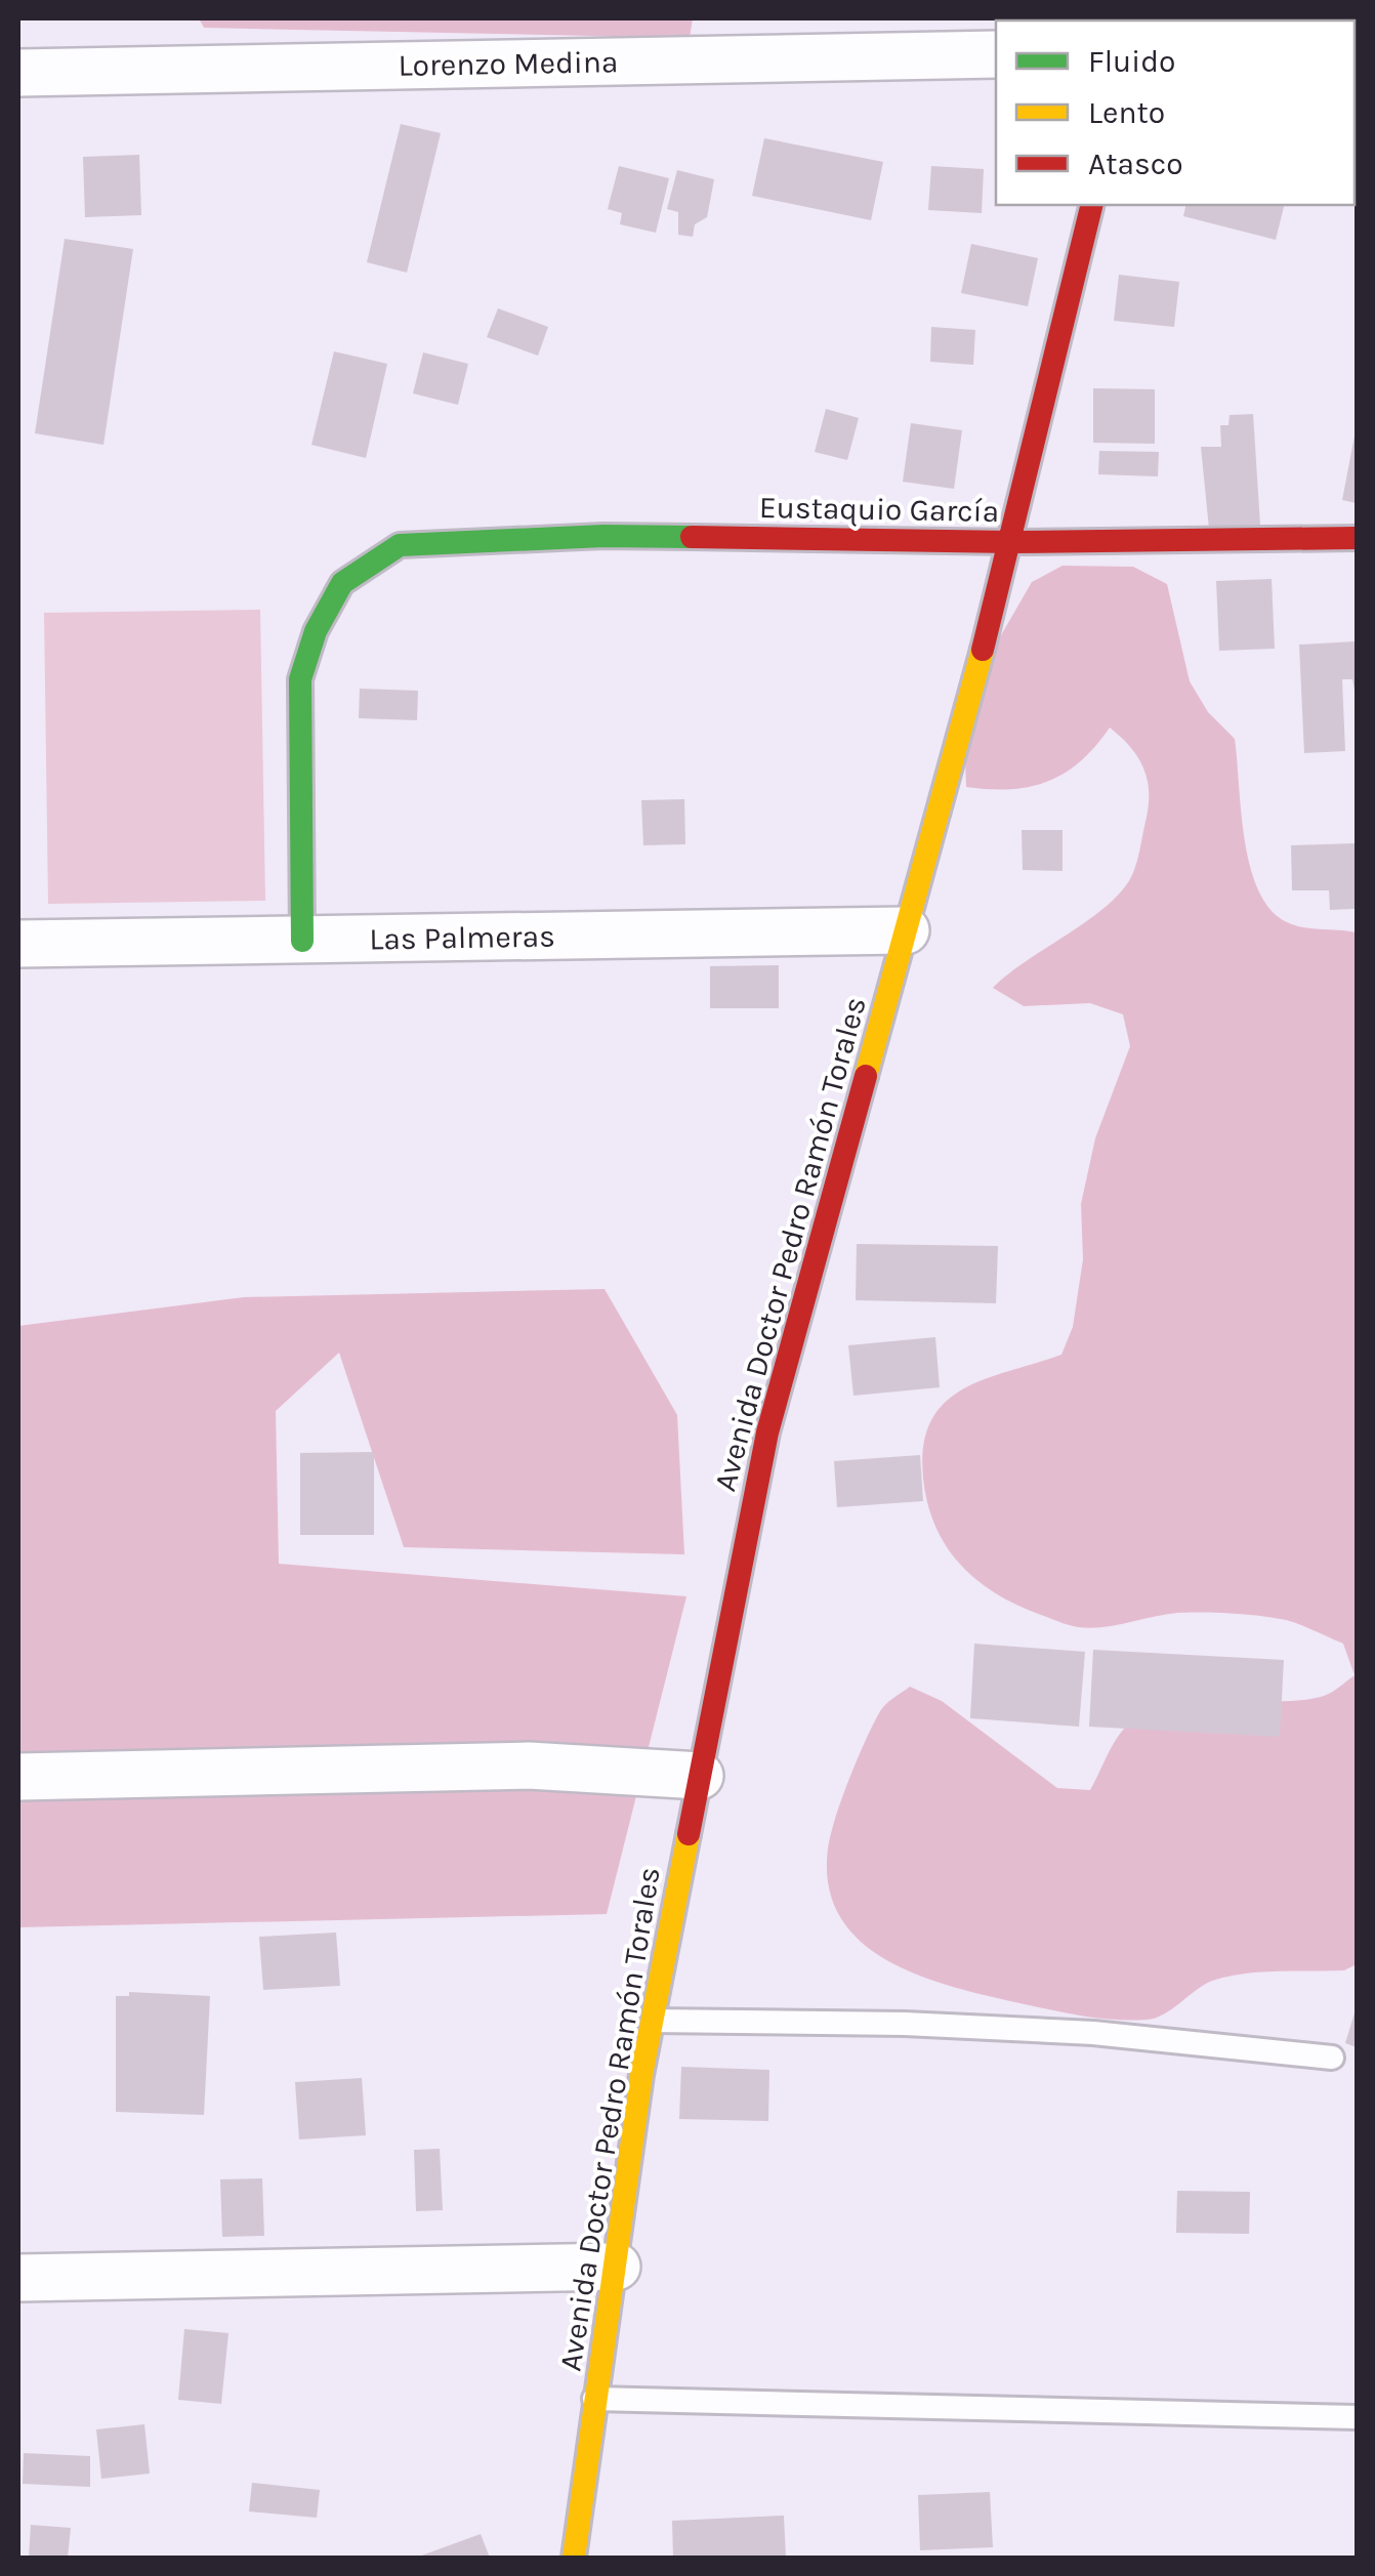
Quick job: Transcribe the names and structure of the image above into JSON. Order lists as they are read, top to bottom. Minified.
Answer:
{"streets":{"street":["Lorenzo Medina","Eustaquio García","Las Palmeras","Avenida Doctor Pedro Ramón Torales"]},"crossings":[["Eustaquio García","Las Palmeras"],["Eustaquio García","Avenida Doctor Pedro Ramón Torales"],["Las Palmeras","Avenida Doctor Pedro Ramón Torales"]],"legend":["Fluido","Lento","Atasco"]}
